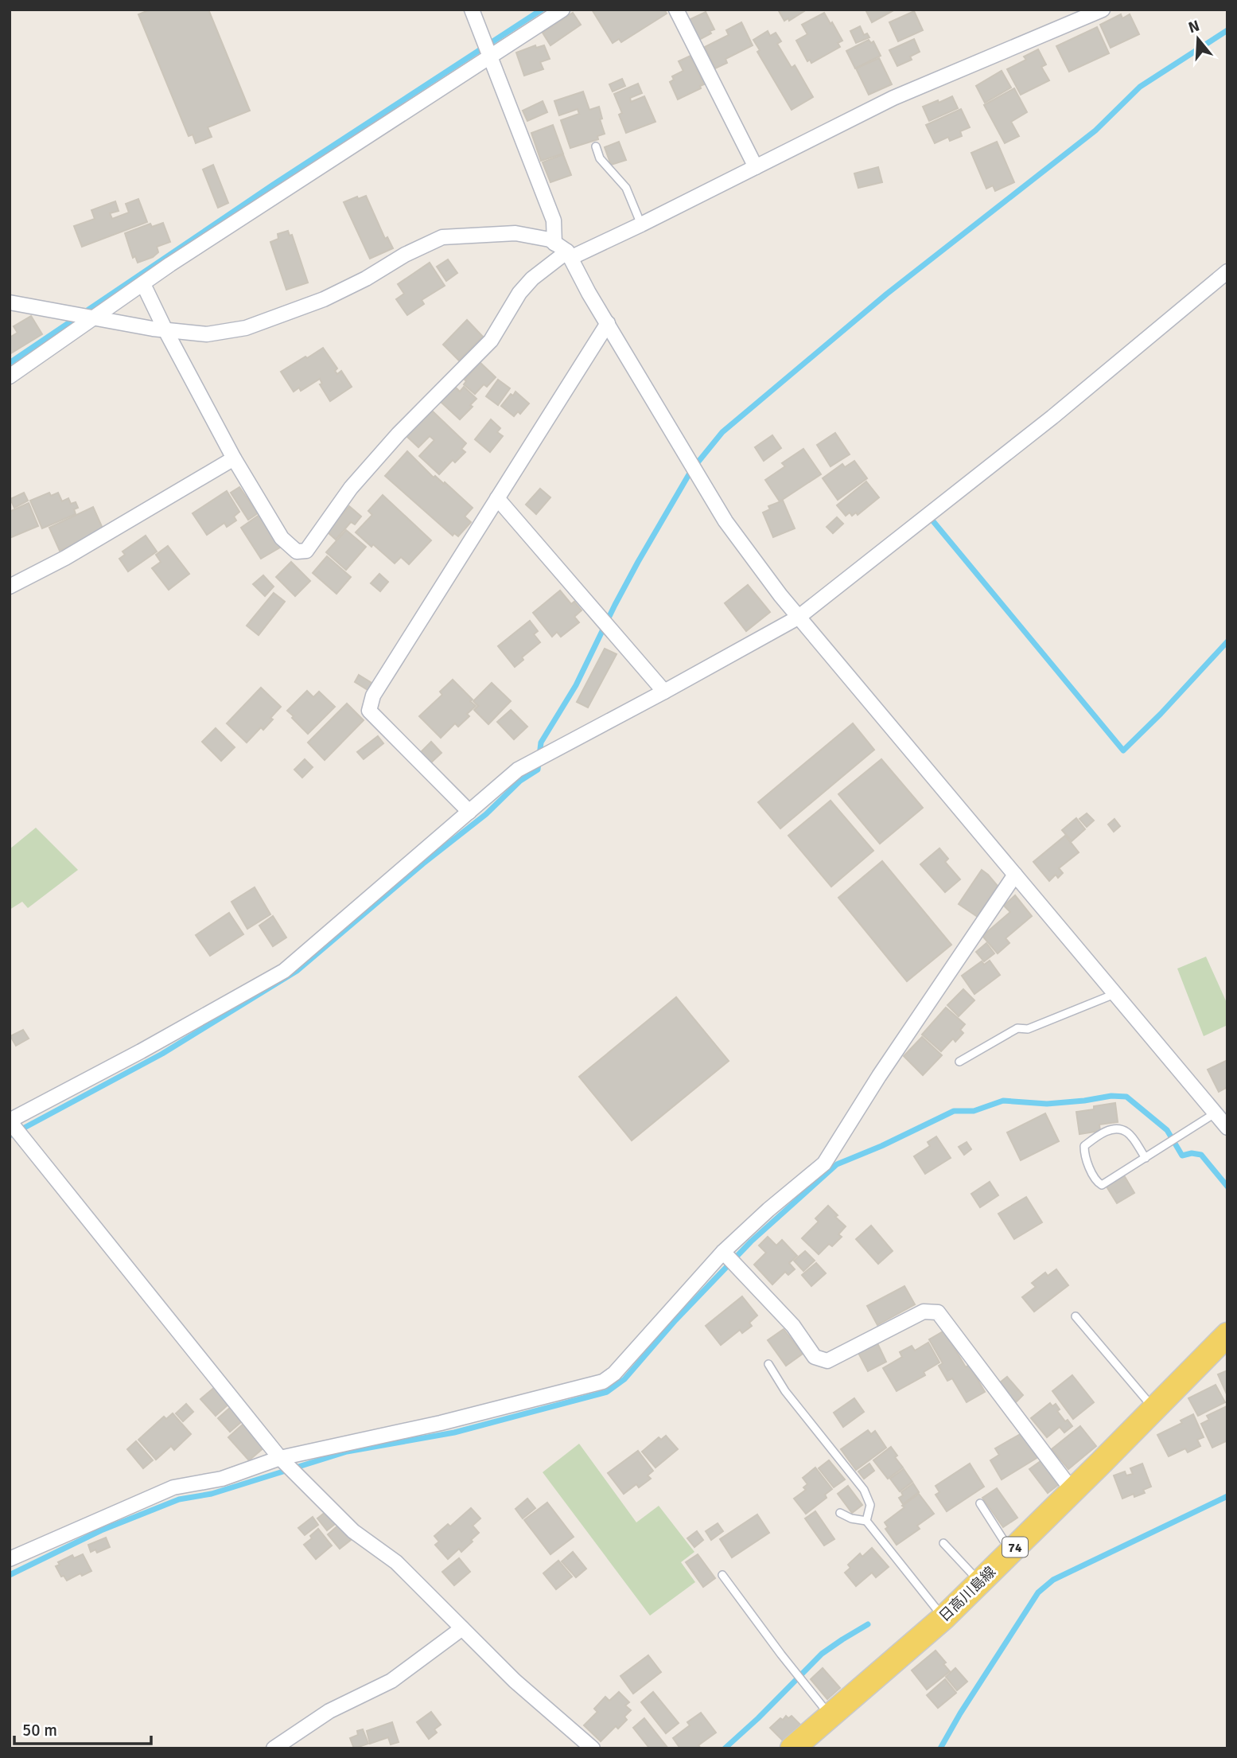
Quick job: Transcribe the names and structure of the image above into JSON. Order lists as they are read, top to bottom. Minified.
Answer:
{"streets":{"main road":["74","日高川島線"]},"scale_bar":"50 m","north":"top"}
